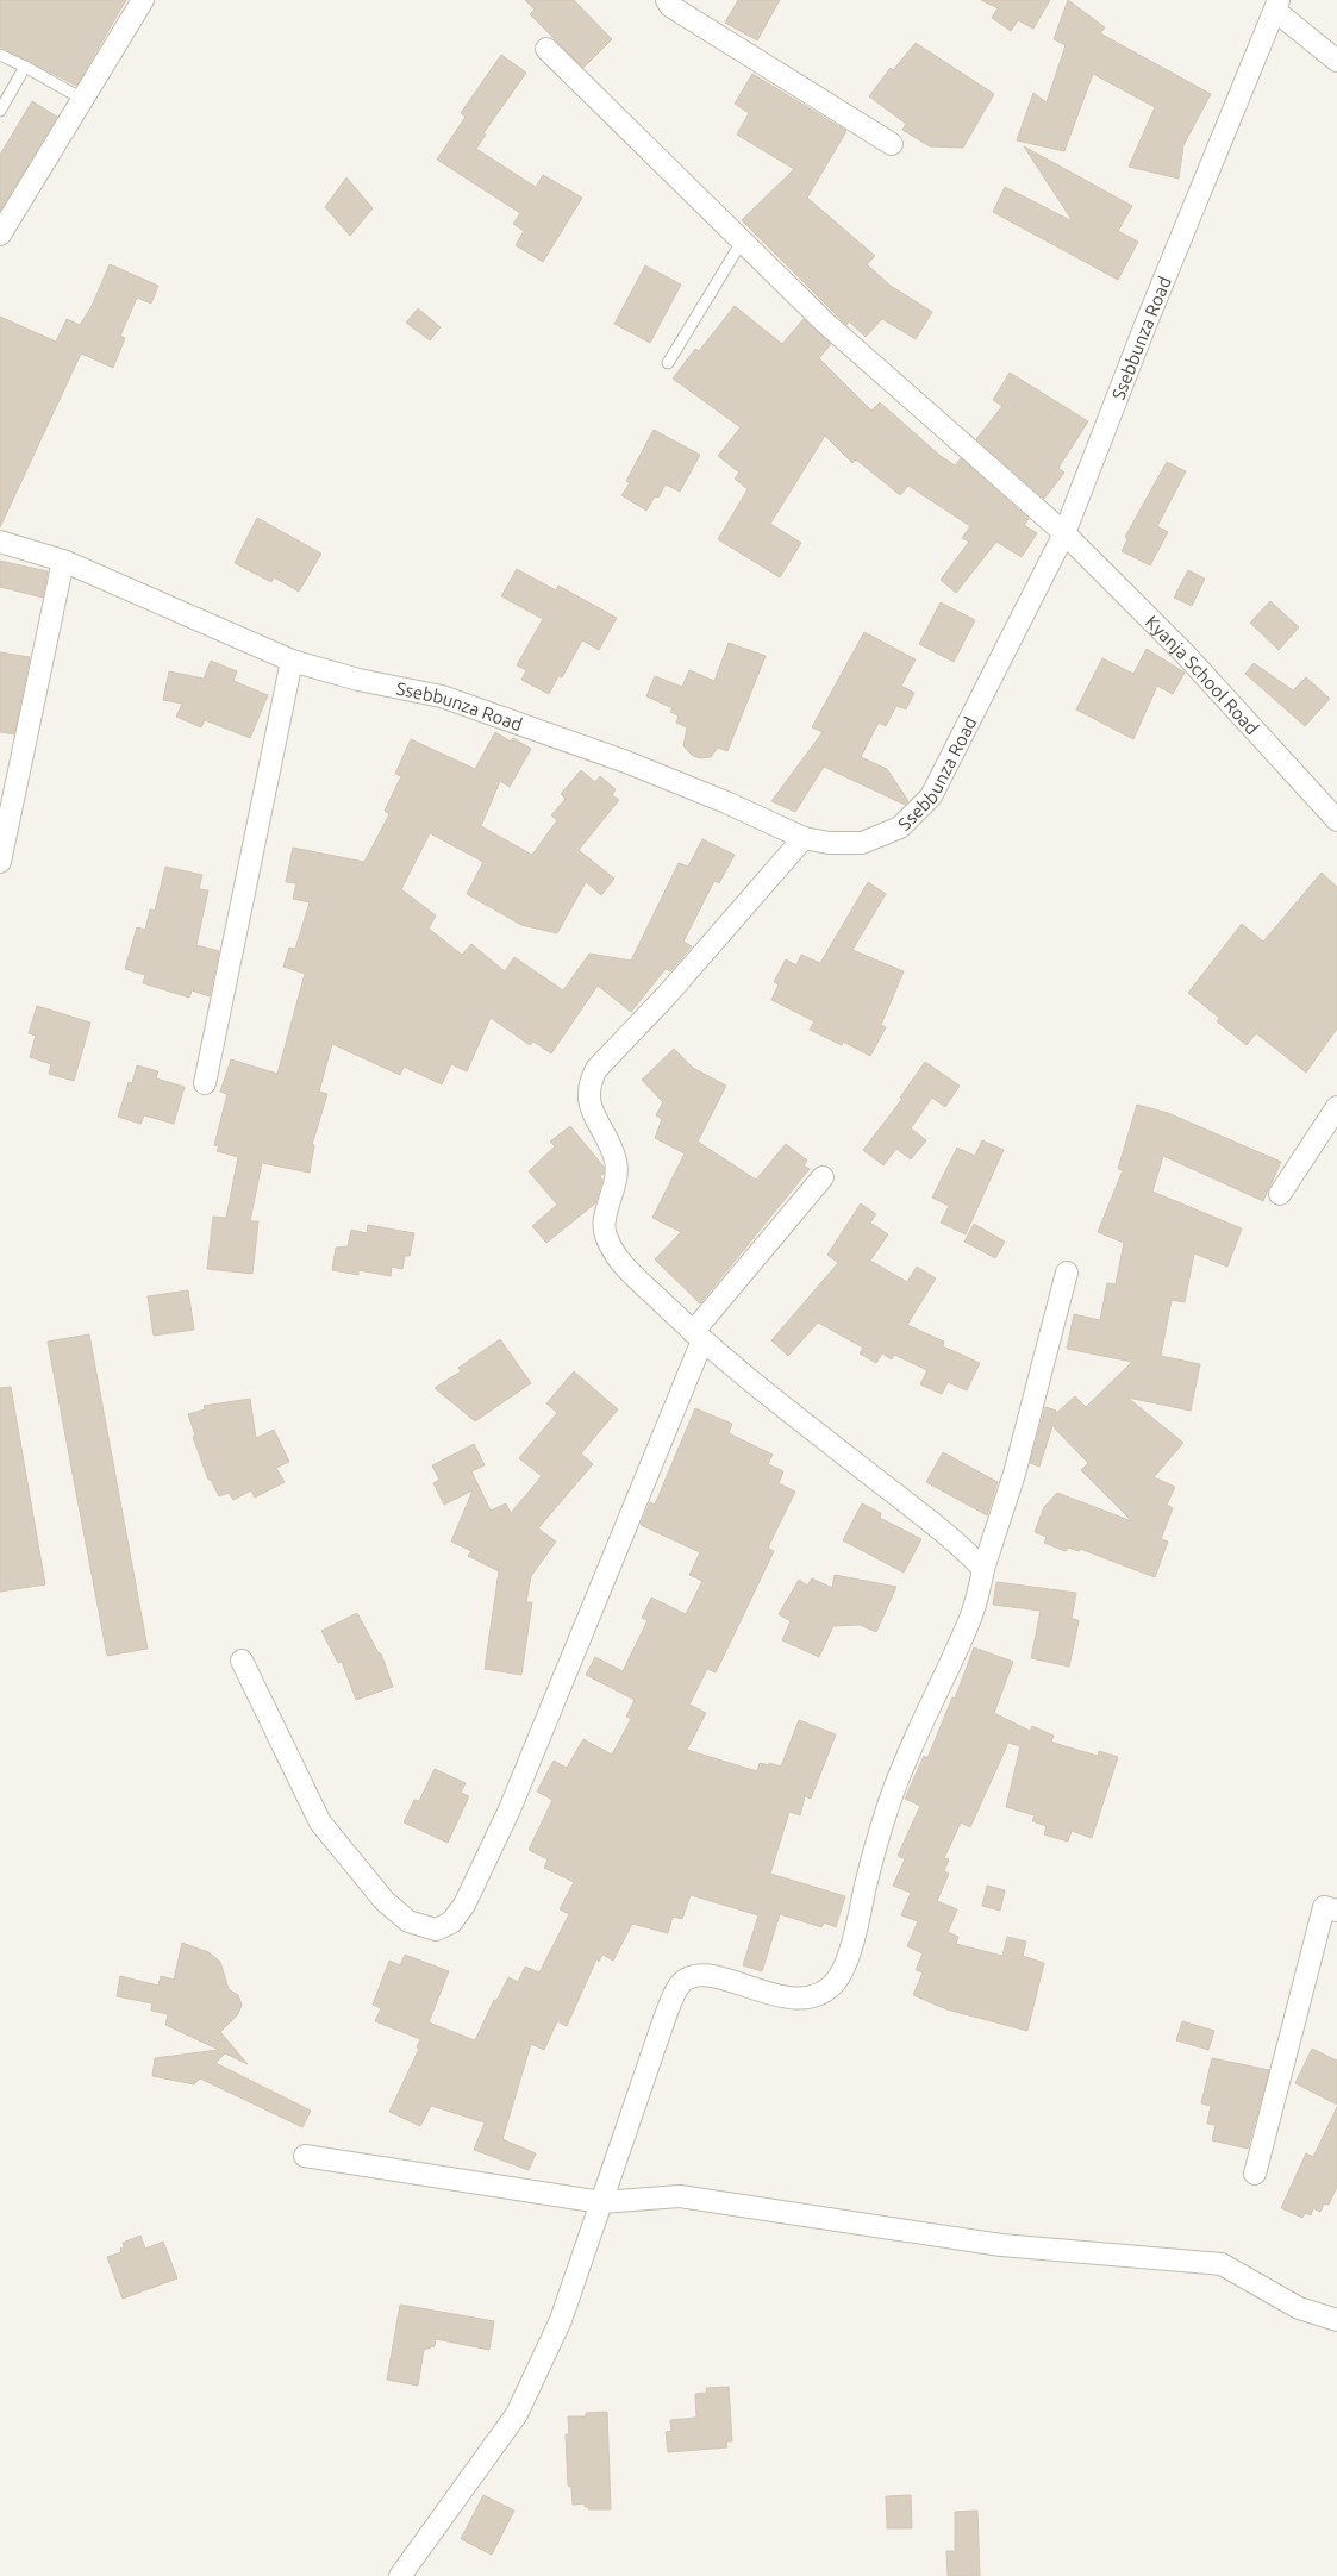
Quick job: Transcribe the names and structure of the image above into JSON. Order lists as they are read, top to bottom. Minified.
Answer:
{"streets":{"street":["Ssebbunza Road","Kyanja School Road"]},"crossings":[["Ssebbunza Road","Kyanja School Road"]]}
